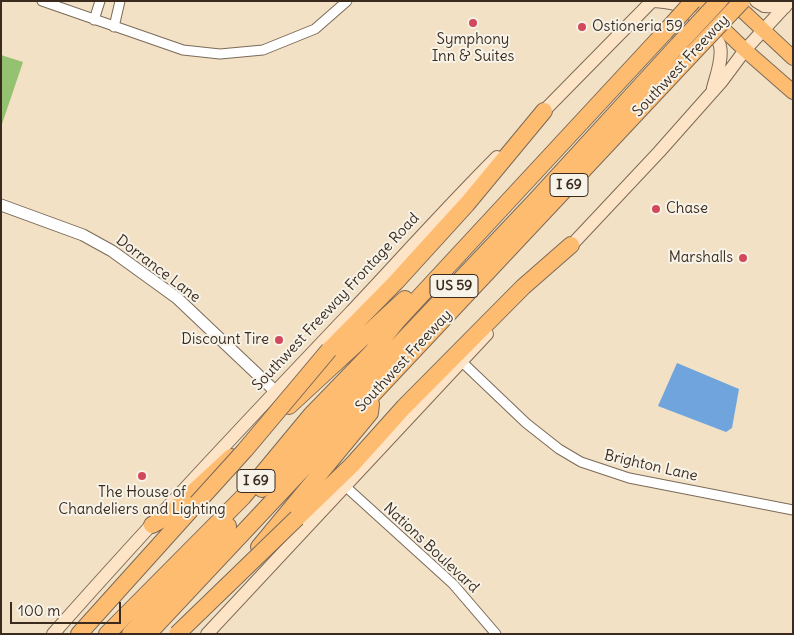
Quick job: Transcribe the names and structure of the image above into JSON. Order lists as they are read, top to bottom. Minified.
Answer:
{"streets":{"highway":["Southwest Freeway","I 69","US 59"],"main road":["Southwest Freeway Frontage Road"],"street":["Dorrance Lane","Brighton Lane","Nations Boulevard"]},"crossings":[["Southwest Freeway","US 59"],["Dorrance Lane","Southwest Freeway Frontage Road"]],"places":["Symphony Inn & Suites","Ostioneria 59","Chase","Marshalls","Discount Tire","The House of Chandeliers and Lighting"],"scale_bar":"100 m"}
